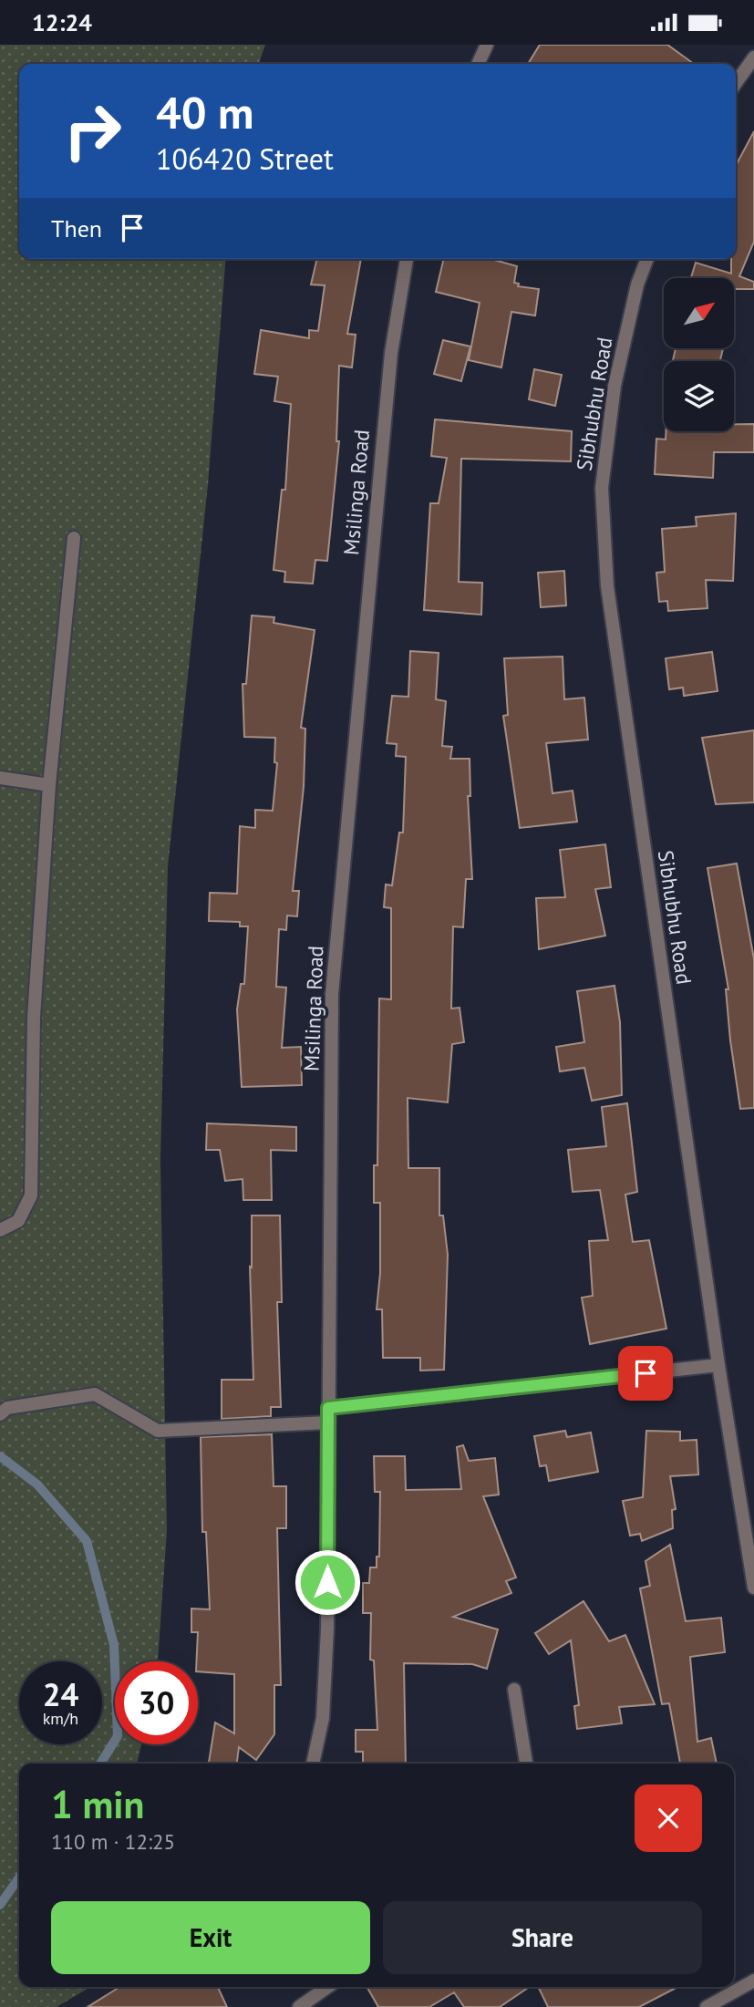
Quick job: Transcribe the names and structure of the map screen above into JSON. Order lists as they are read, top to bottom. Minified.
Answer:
{"streets":{"street":["Sibhubhu Road","Msilinga Road"]},"north":"top right","page":{"status":"12:24","turn":["40 m","106420 Street"],"then":"Then","speed":"24 km/h","limit":"30","heading":["1 min","110 m · 12:25"],"buttons":["Exit","Share"]}}
